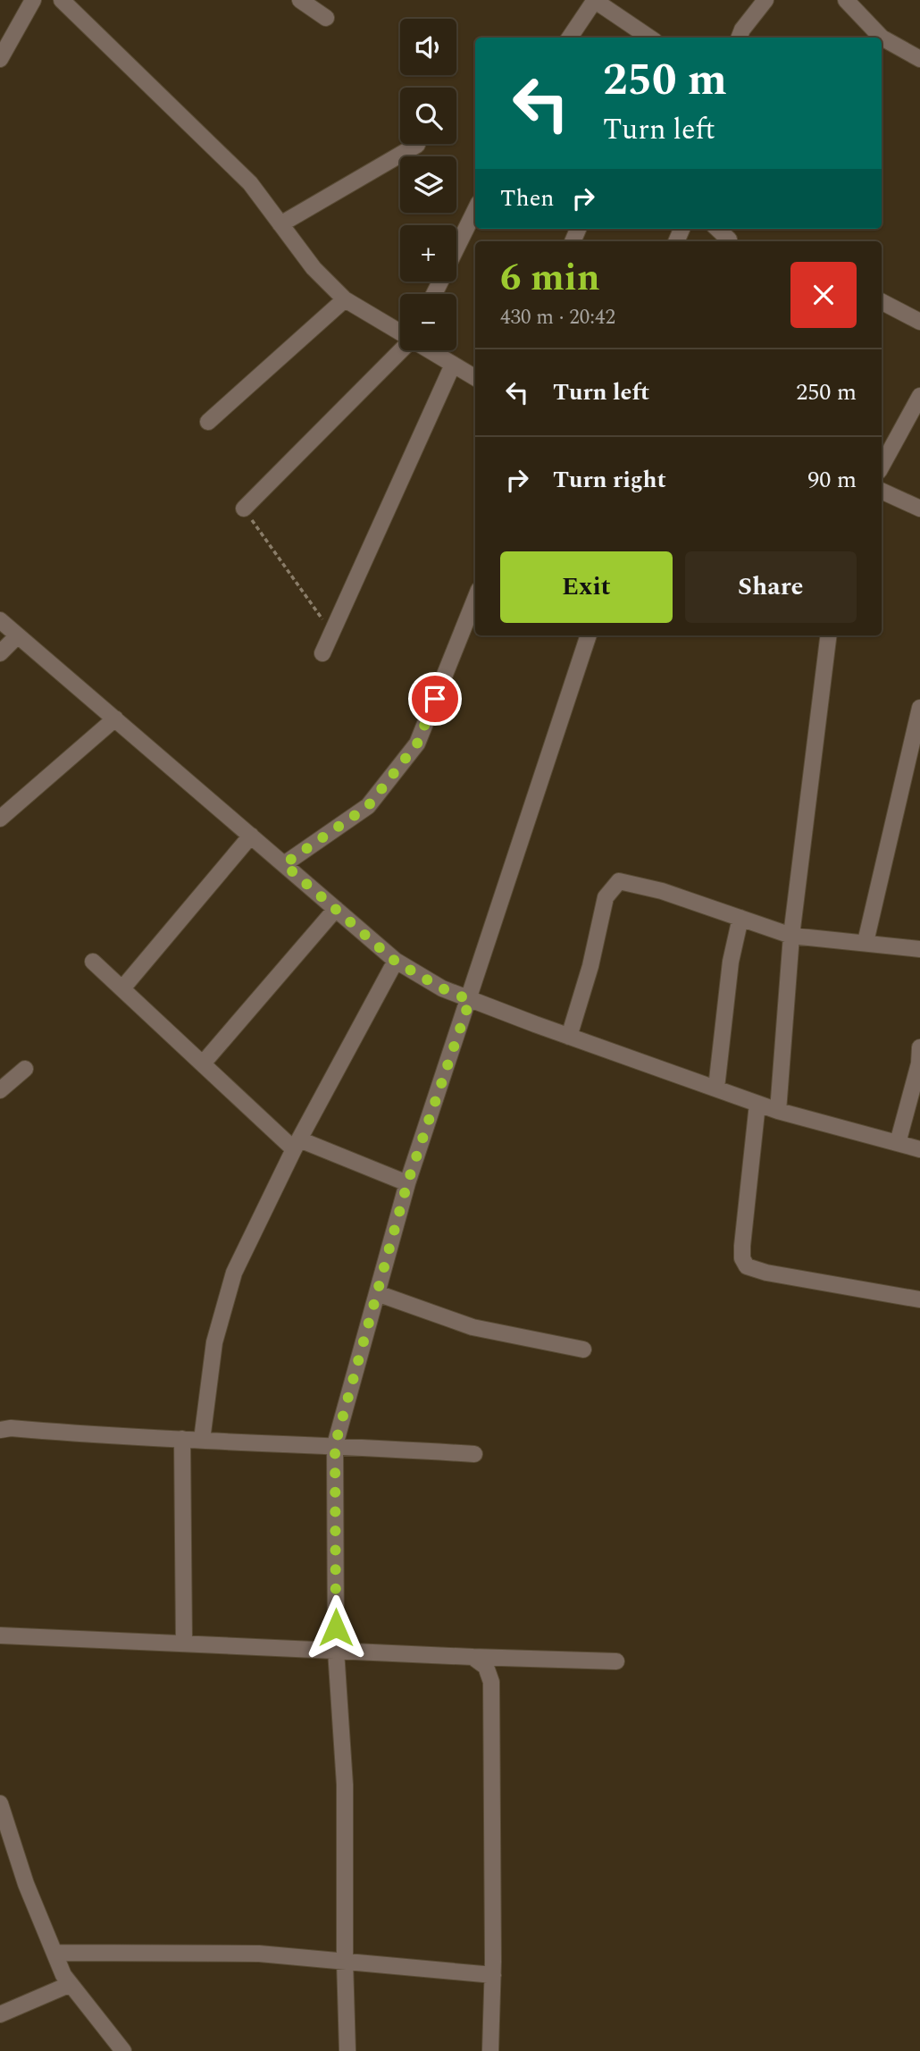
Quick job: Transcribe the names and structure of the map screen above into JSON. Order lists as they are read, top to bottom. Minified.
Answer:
{"page":{"map_buttons":["+","−"],"turn":["250 m","Turn left"],"then":"Then","heading":["6 min","430 m · 20:42"],"list":[{"name":"Turn left","value":"250 m"},{"name":"Turn right","value":"90 m"}],"buttons":["Exit","Share"]}}
